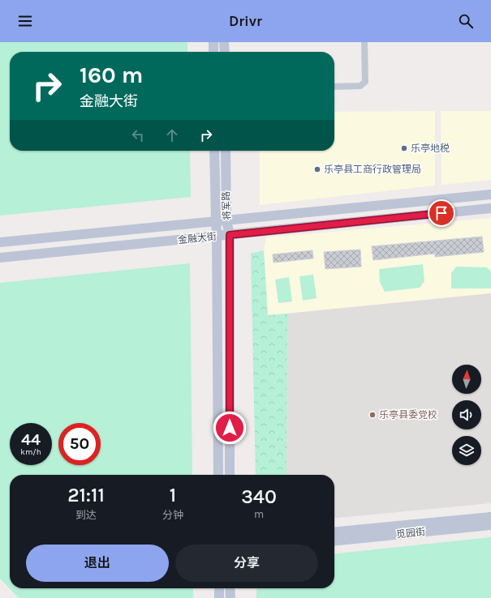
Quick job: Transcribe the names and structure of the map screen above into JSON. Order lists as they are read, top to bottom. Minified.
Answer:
{"streets":{"main road":["将军路","金融大街","觅园街"]},"crossings":[["将军路","金融大街"]],"places":["乐亭地税","乐亭县工商行政管理局","乐亭县委党校"],"north":"top","page":{"header":"Drivr","turn":["160 m","金融大街"],"speed":"44 km/h","limit":"50","eta":["21:11","到达","1","分钟","340","m"],"buttons":["退出","分享"]}}
